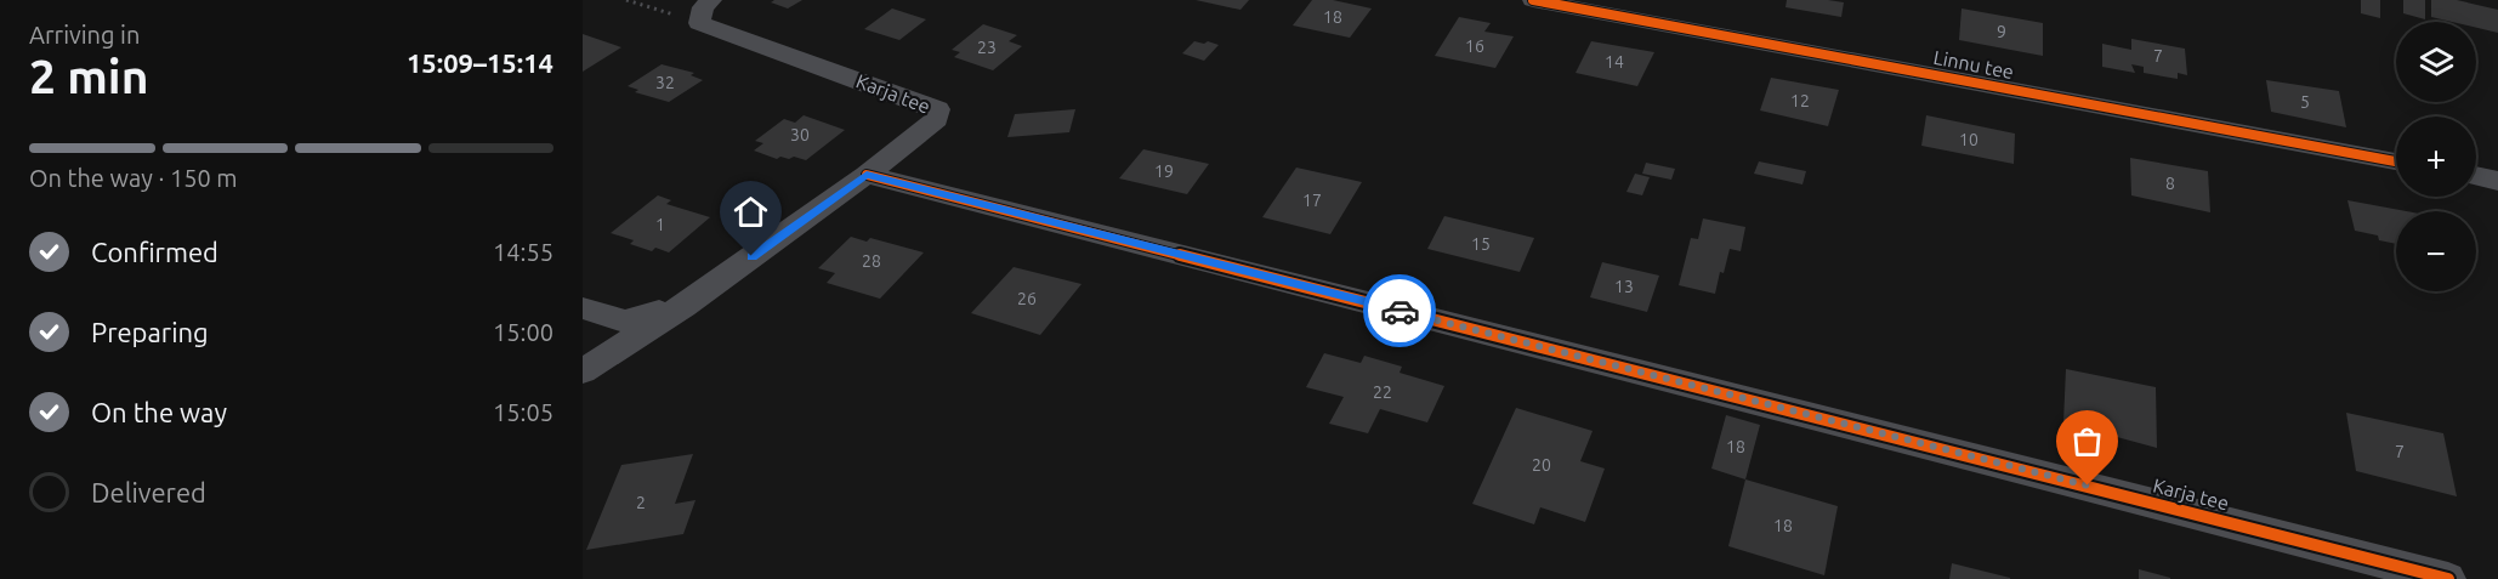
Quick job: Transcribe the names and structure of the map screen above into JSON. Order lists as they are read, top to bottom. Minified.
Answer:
{"streets":{"street":["Linnu tee","Karja tee"]},"house_numbers":["18","9","16","23","7","14","32","12","5","30","10","19","8","17","1","15","28","13","26","22","18","7","20","2","18"],"page":{"heading":["2 min","Arriving in","15:09–15:14"],"map_buttons":["+","−"],"bar":"On the way · 150 m","list":[["Confirmed","14:55"],["Preparing","15:00"],["On the way","15:05"],"Delivered"]}}
